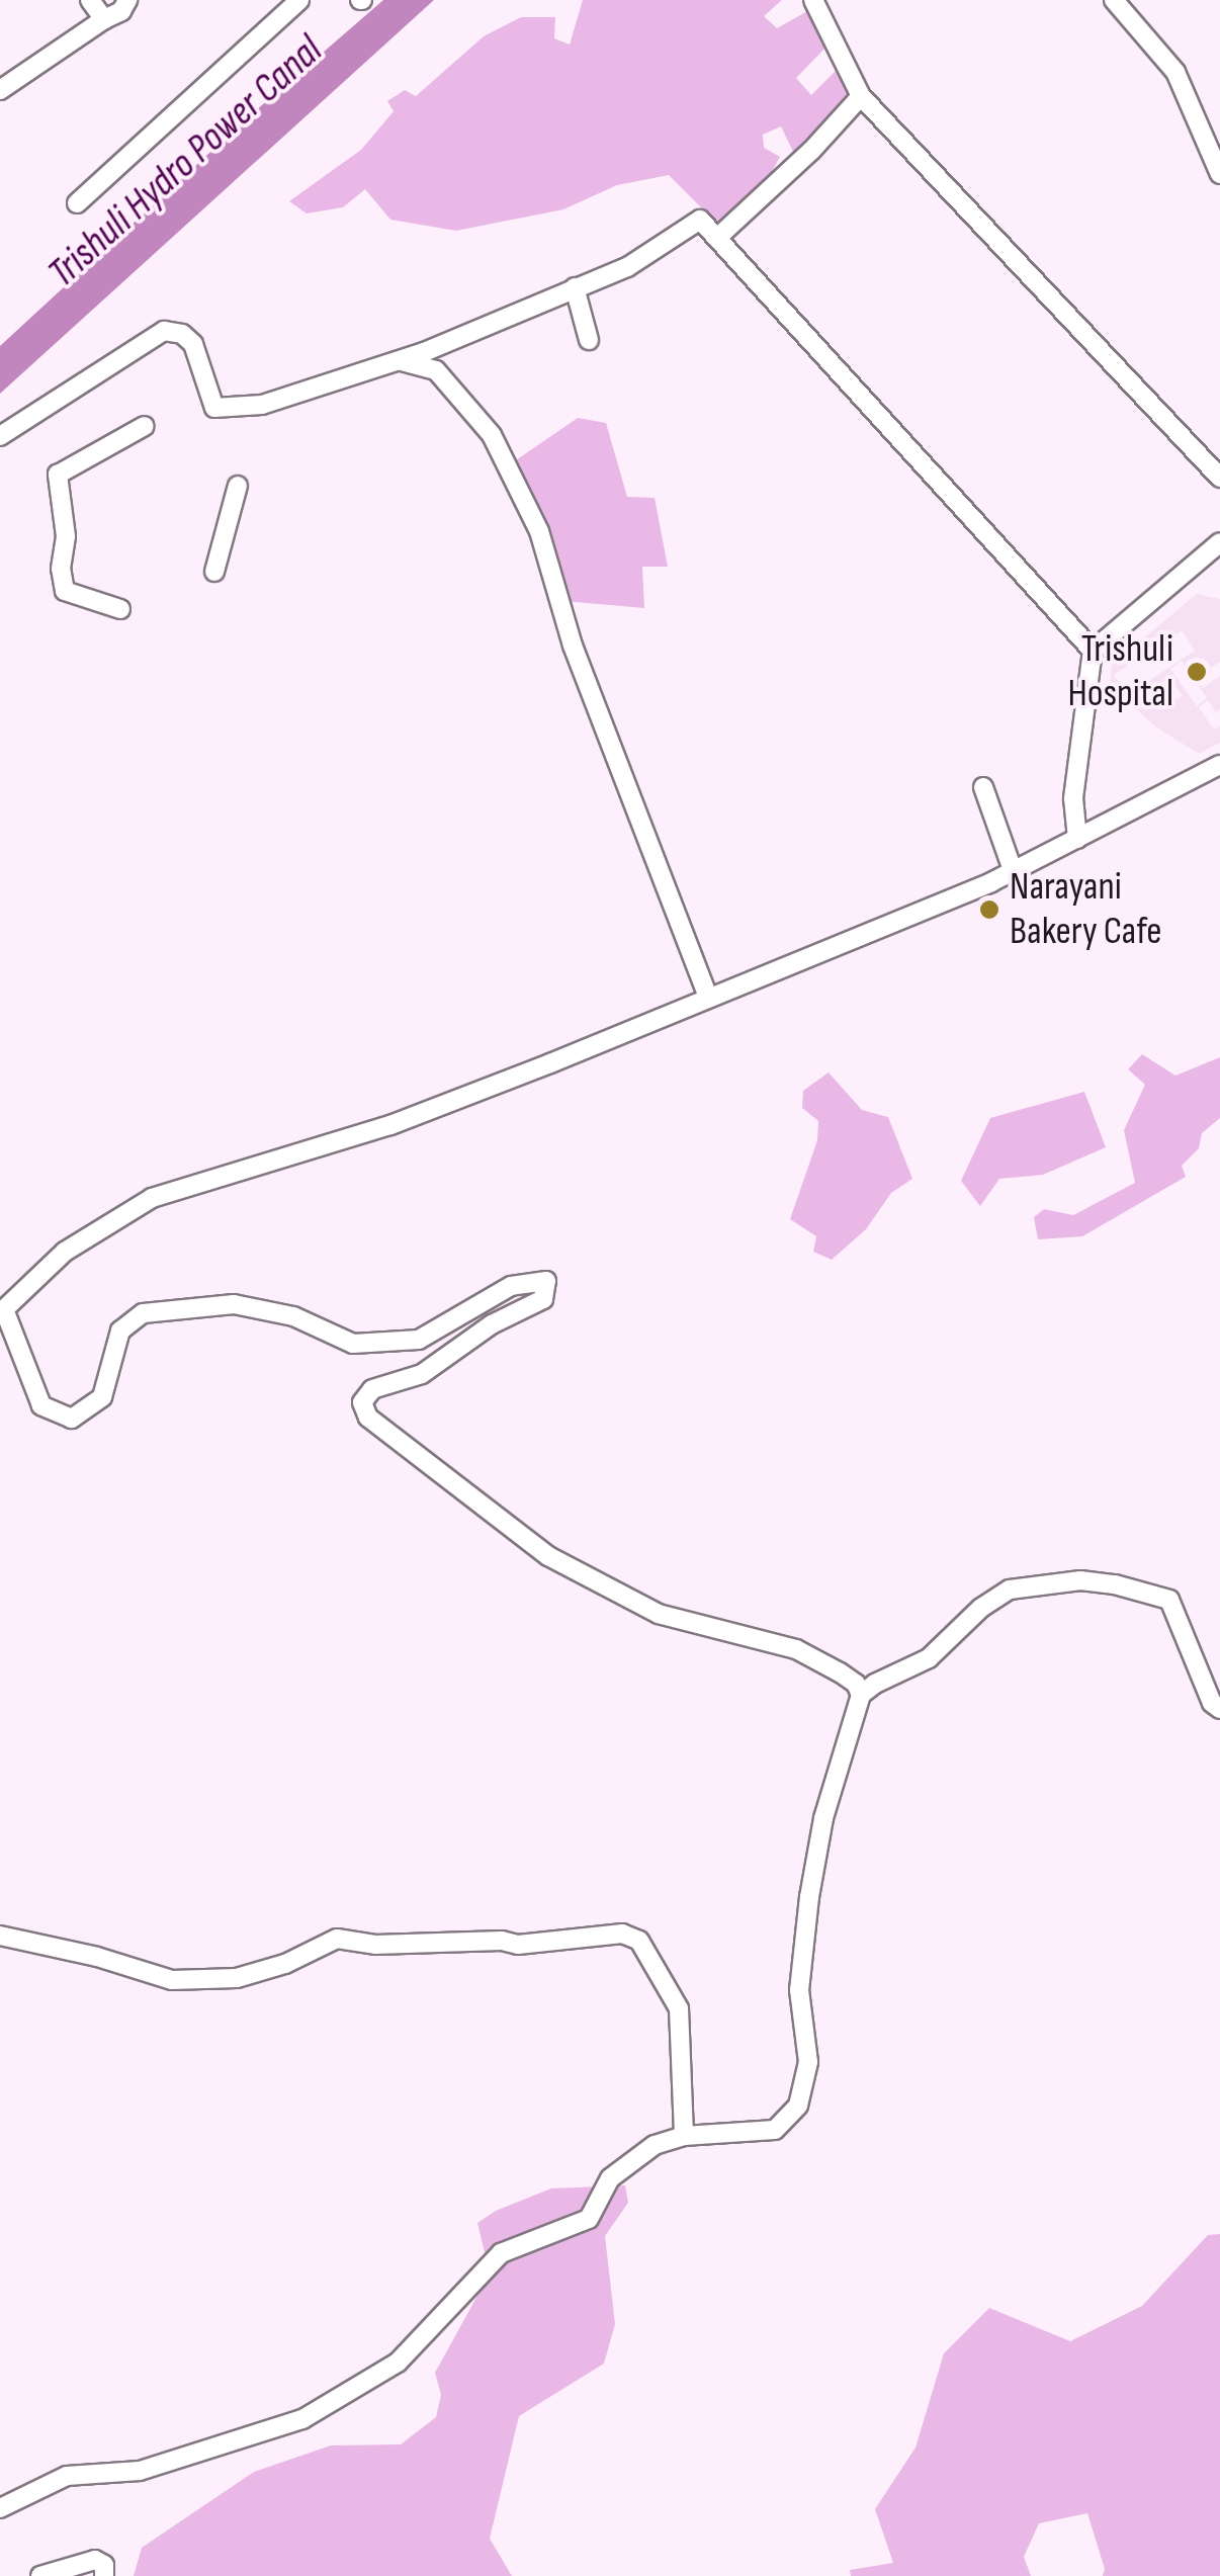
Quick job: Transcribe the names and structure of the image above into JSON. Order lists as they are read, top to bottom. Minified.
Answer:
{"water":["Trishuli Hydro Power Canal"],"places":["Trishuli Hospital","Narayani Bakery Cafe"]}
